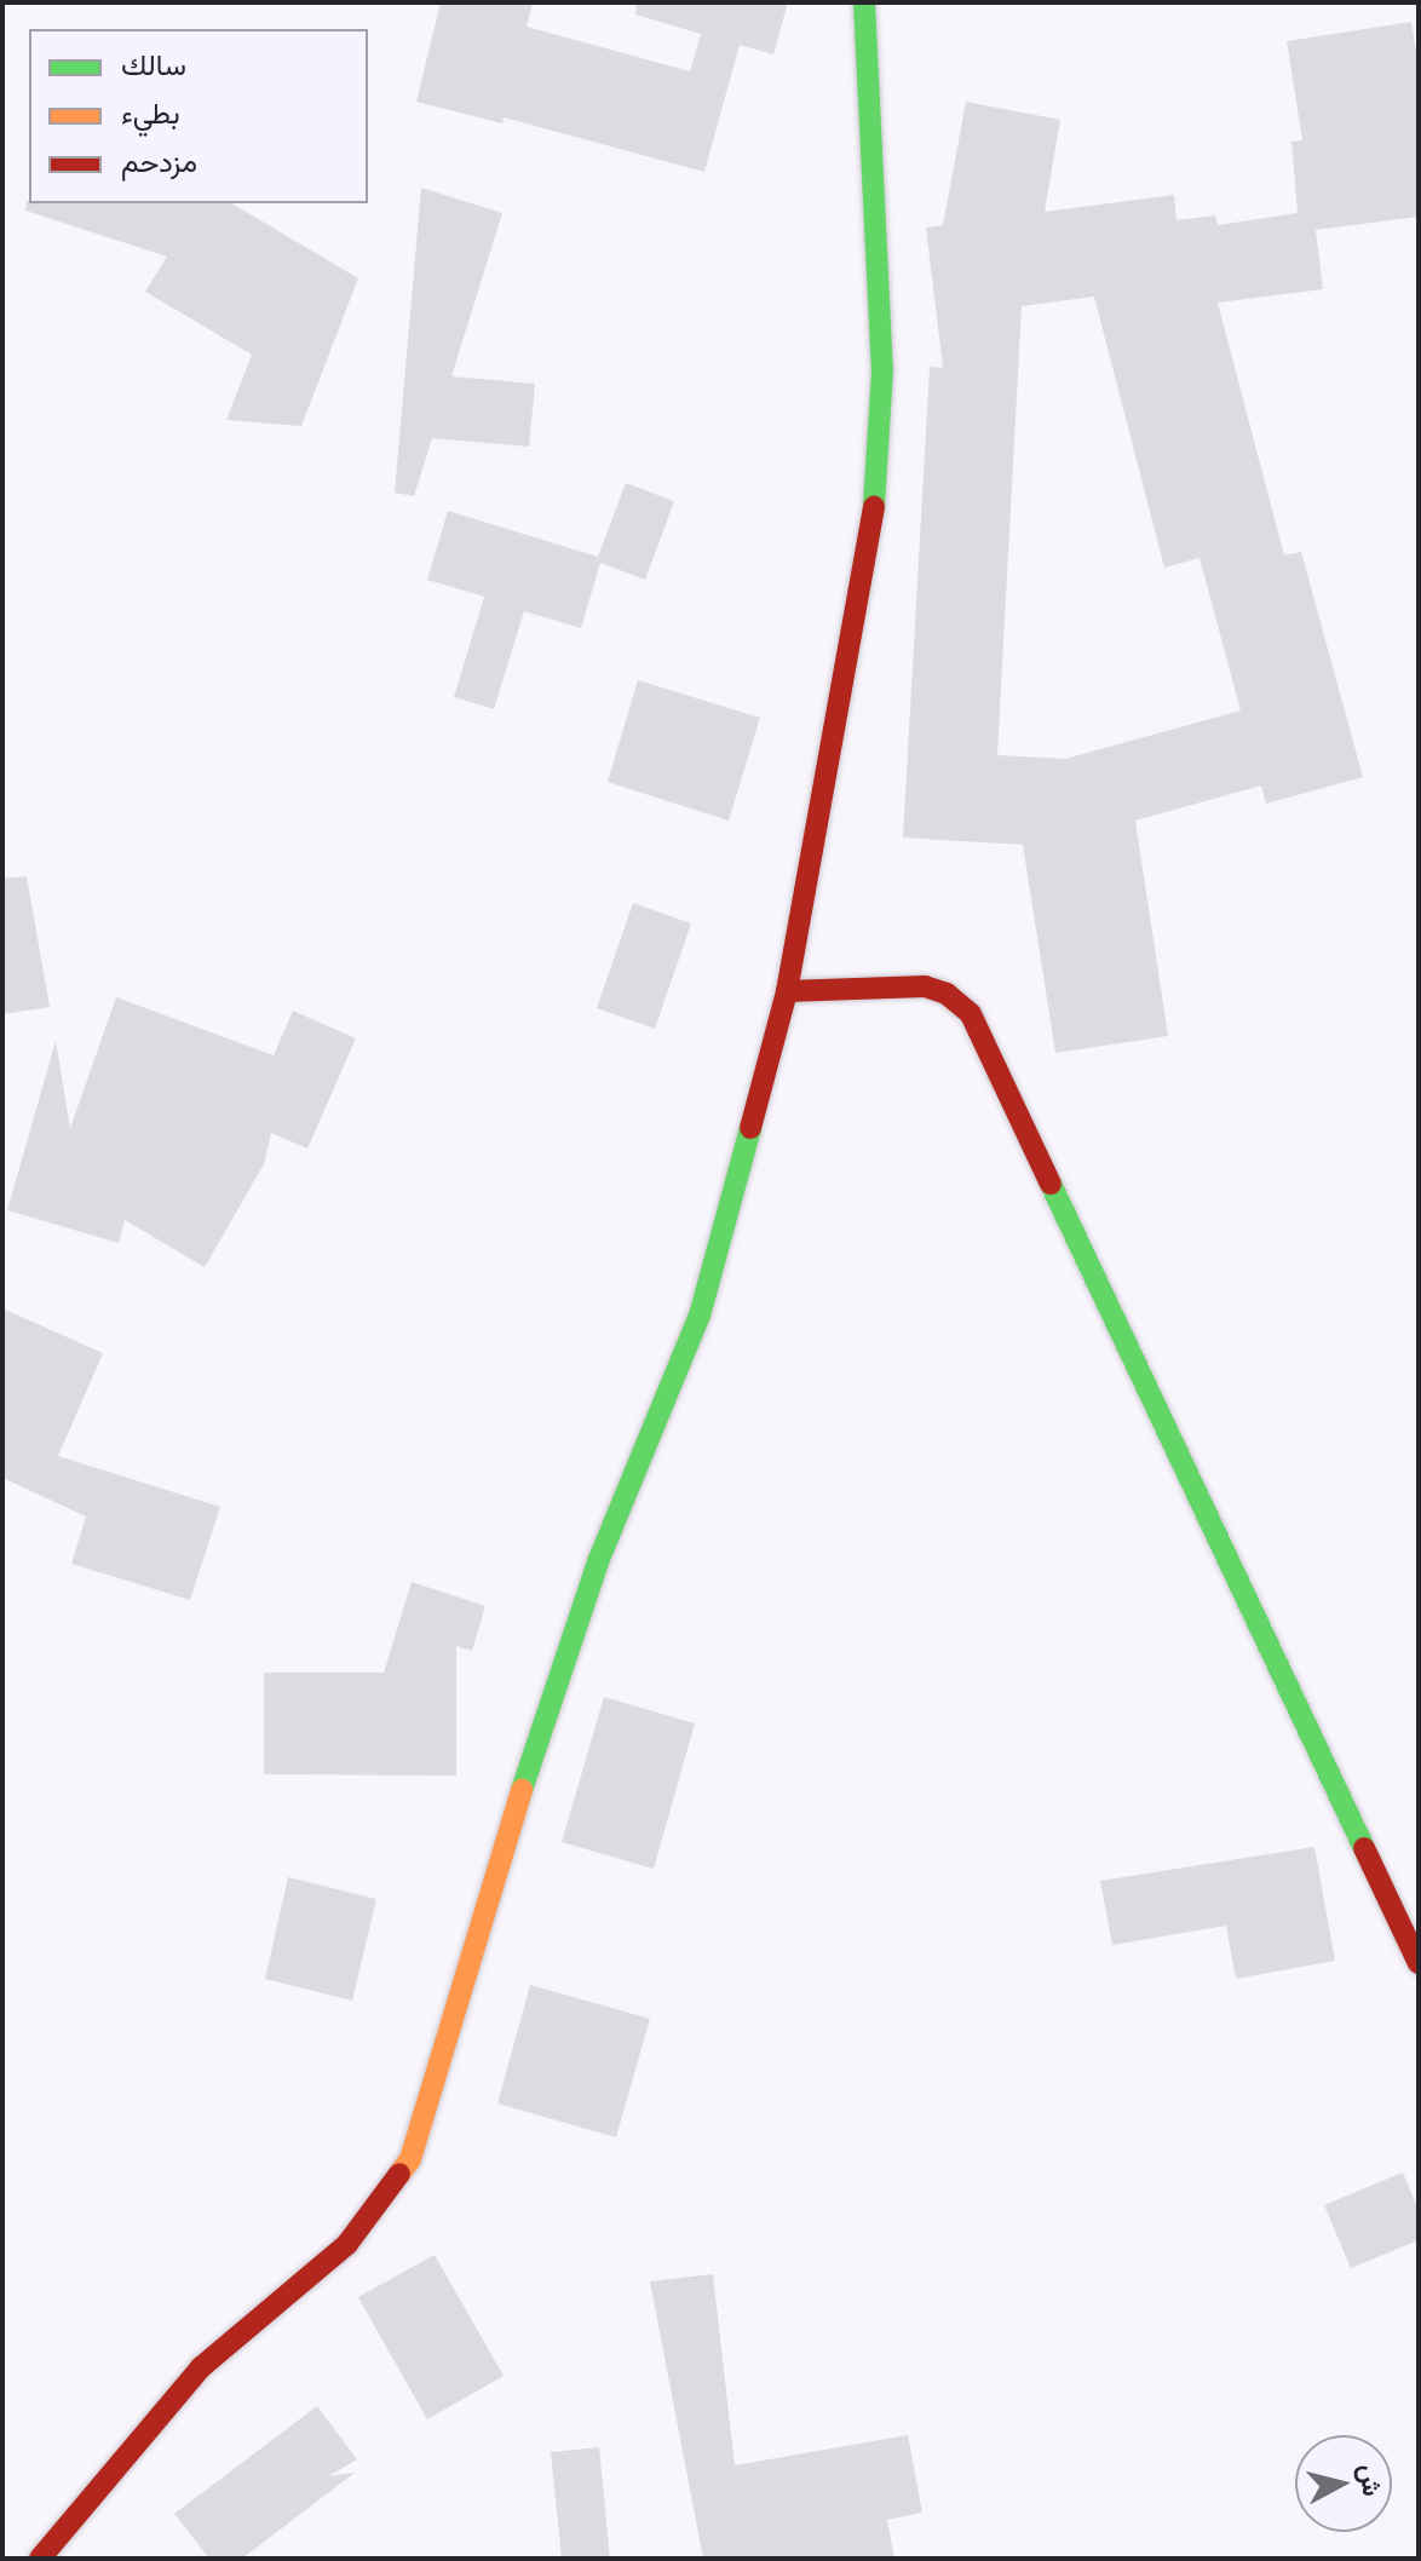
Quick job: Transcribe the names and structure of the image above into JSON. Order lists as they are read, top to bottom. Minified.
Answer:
{"legend":["سالك","بطيء","مزدحم"],"north":"right"}
